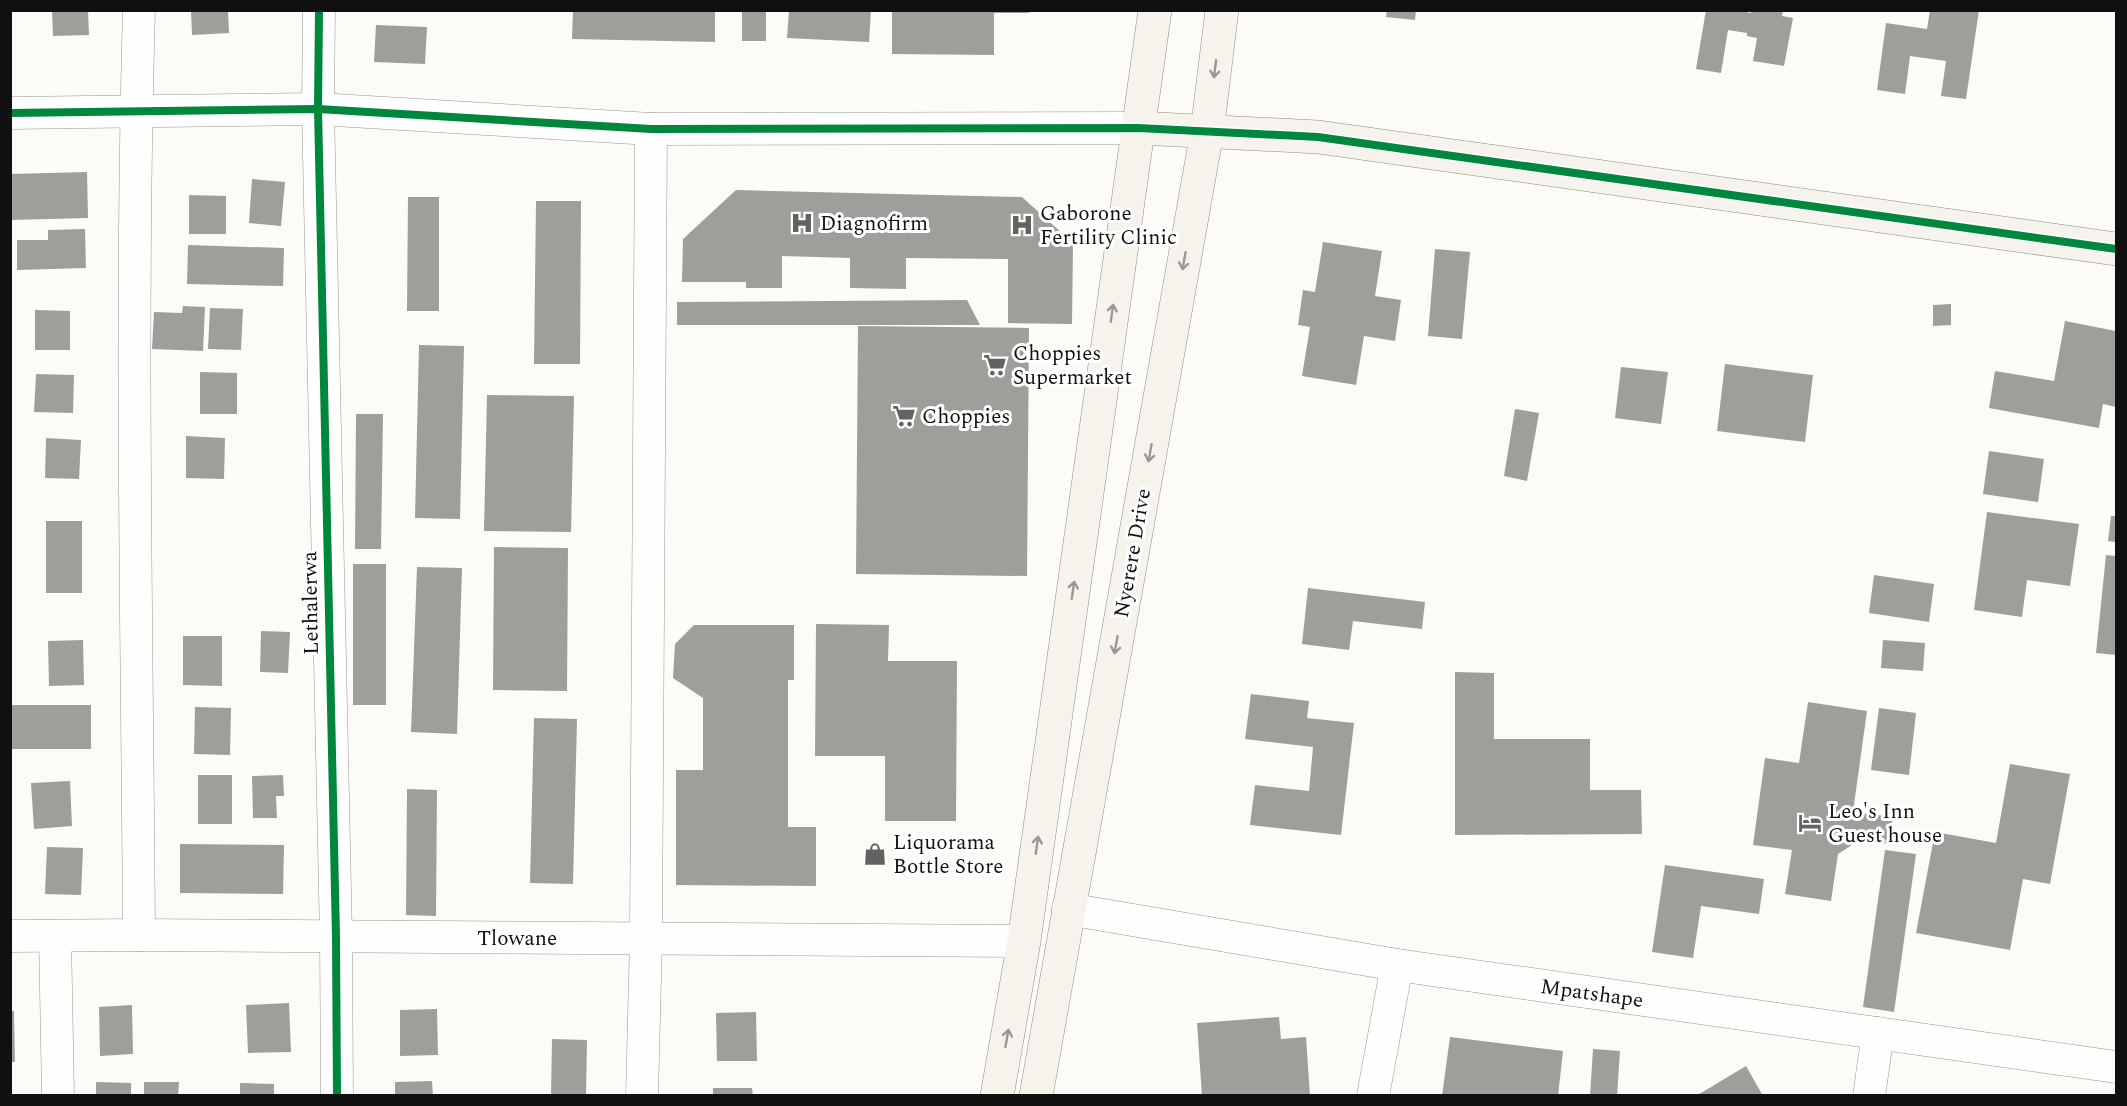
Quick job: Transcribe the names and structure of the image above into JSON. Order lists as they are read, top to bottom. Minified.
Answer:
{"streets":{"main road":["Nyerere Drive"],"street":["Lethalerwa","Tlowane","Mpatshape"]},"crossings":[["Nyerere Drive","Mpatshape"],["Lethalerwa","Tlowane"]],"places":{"hospital":["Diagnofirm","Gaborone Fertility Clinic"],"supermarket":["Choppies Supermarket","Choppies"],"hotel":["Leo's Inn Guest house"],"shop":["Liquorama Bottle Store"]}}
